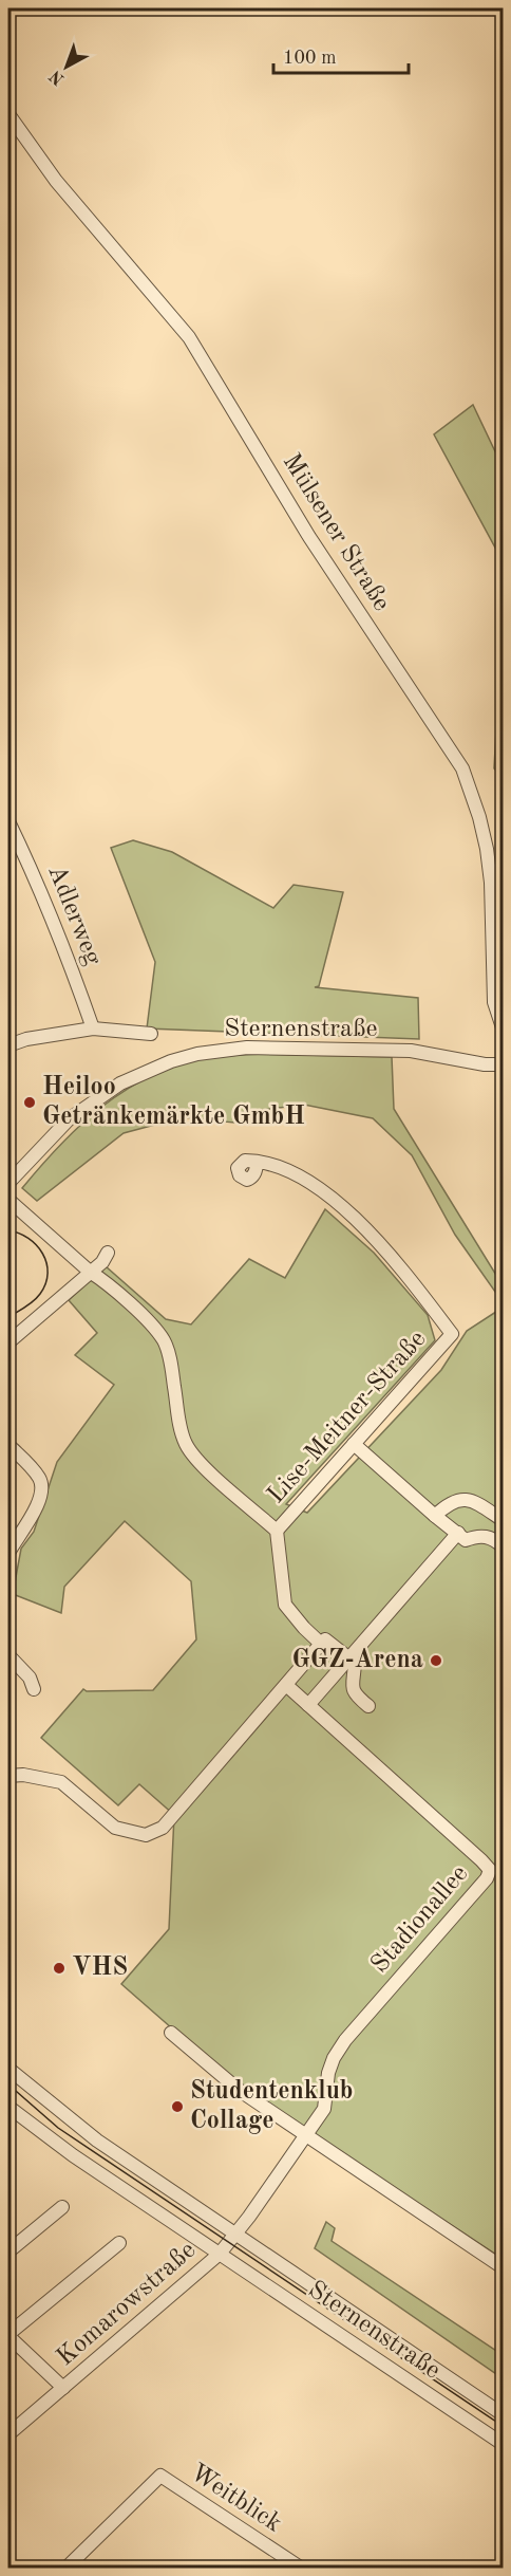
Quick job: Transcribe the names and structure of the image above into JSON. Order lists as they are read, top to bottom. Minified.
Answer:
{"streets":{"street":["Mülsener Straße","Adlerweg","Sternenstraße","Lise-Meitner-Straße","Stadionallee","Komarowstraße","Weitblick"]},"crossings":[["Sternenstraße","Komarowstraße"]],"places":["Heiloo Getränkemärkte GmbH","GGZ-Arena","VHS","Studentenklub Collage"],"scale_bar":"100 m","north":"bottom left"}
